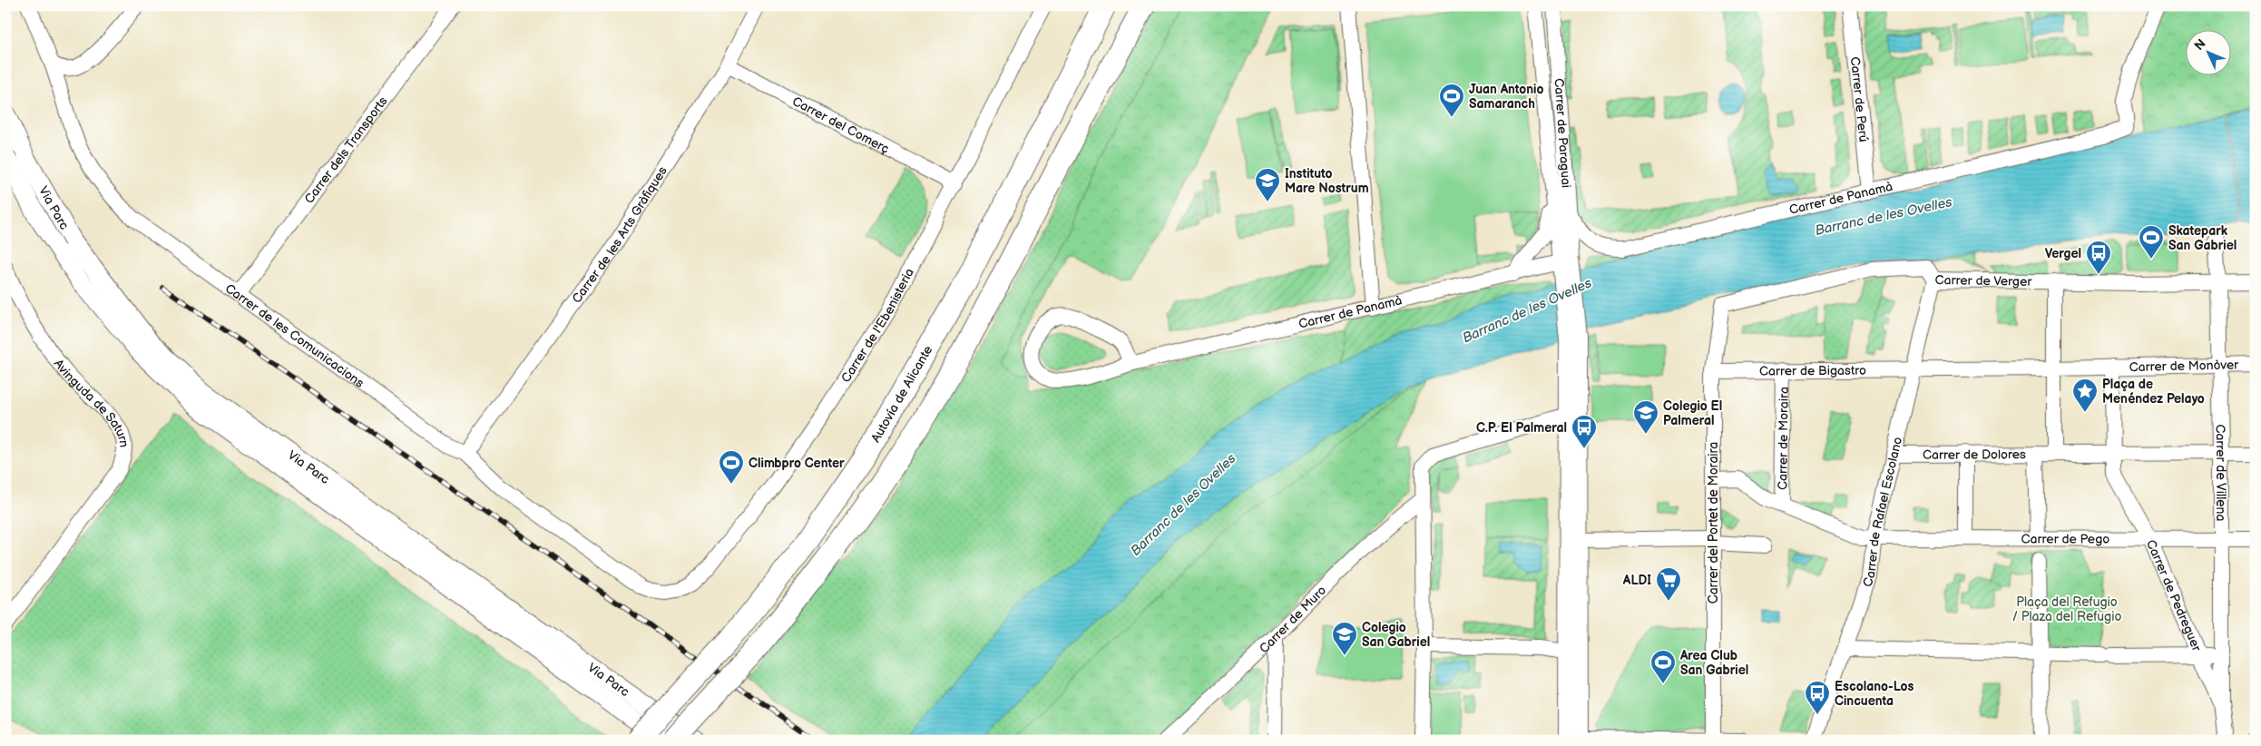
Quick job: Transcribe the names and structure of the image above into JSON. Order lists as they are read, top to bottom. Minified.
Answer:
{"streets":{"highway":["Autovía de Alicante"],"main road":["Via Parc"],"street":["Carrer de Perú","Carrer del Comerç","Carrer de Paraguai","Carrer dels Transports","Carrer de Panamà","Carrer de les Arts Gràfiques","Carrer de Verger","Carrer de l'Ebenisteria","Carrer de les Comunicacions","Carrer de Monòver","Carrer de Bigastro","Avinguda de Saturn","Carrer de Moraira","Carrer de Dolores","Carrer de Villena","Carrer de Rafael Escolano","Carrer del Portet de Moraira","Carrer de Pego","Carrer de Pedreguer","Carrer de Muro"]},"crossings":[["Carrer de Perú","Carrer de Panamà"],["Carrer del Comerç","Carrer de les Arts Gràfiques"],["Carrer del Comerç","Carrer de l'Ebenisteria"],["Carrer de Paraguai","Carrer de Panamà"],["Carrer dels Transports","Carrer de les Comunicacions"],["Carrer de les Arts Gràfiques","Carrer de les Comunicacions"],["Carrer de Verger","Carrer de Villena"],["Carrer de Verger","Carrer de Rafael Escolano"],["Carrer de Verger","Carrer del Portet de Moraira"],["Carrer de l'Ebenisteria","Carrer de les Comunicacions"],["Carrer de Monòver","Carrer de Villena"],["Carrer de Bigastro","Carrer de Moraira"],["Carrer de Bigastro","Carrer de Rafael Escolano"],["Carrer de Bigastro","Carrer del Portet de Moraira"],["Carrer de Moraira","Carrer de Pego"],["Carrer de Dolores","Carrer de Rafael Escolano"],["Carrer de Villena","Carrer de Pego"],["Carrer de Villena","Carrer de Pedreguer"],["Carrer de Rafael Escolano","Carrer de Pego"],["Carrer del Portet de Moraira","Carrer de Pego"],["Carrer de Pego","Carrer de Pedreguer"]],"water":["Barranc de les Ovelles"],"parks":["Plaça del Refugio / Plaza del Refugio"],"places":{"sports":["Juan Antonio Samaranch","Skatepark San Gabriel","Climbpro Center","Area Club San Gabriel"],"school or university":["Instituto Mare Nostrum","Colegio El Palmeral","Colegio San Gabriel"],"bus stop":["Vergel","C.P. El Palmeral","Escolano-Los Cincuenta"],"place":["Plaça de Menéndez Pelayo"],"supermarket":["ALDI"]},"north":"top left"}
